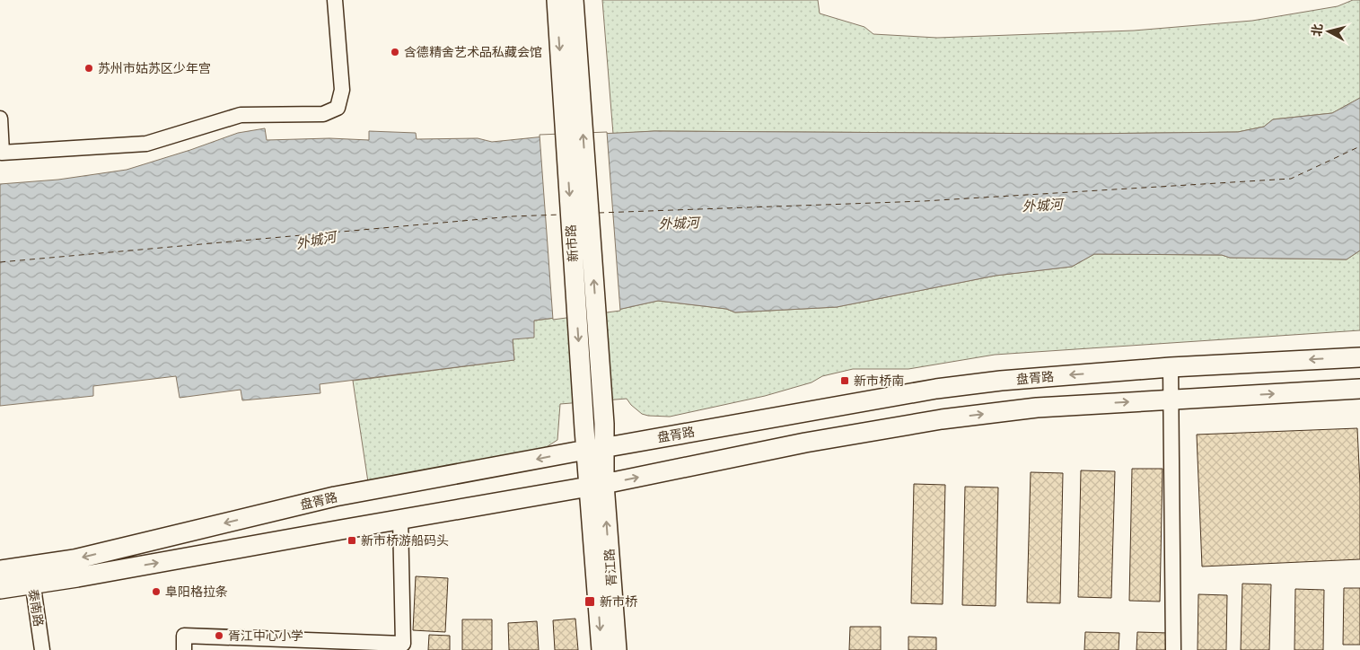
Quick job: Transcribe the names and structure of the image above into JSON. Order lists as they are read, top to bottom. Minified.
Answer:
{"streets":{"main road":["新市路","盘胥路","胥江路"],"street":["泰南路"]},"crossings":[["新市路","盘胥路"],["新市路","胥江路"],["盘胥路","胥江路"],["盘胥路","泰南路"]],"water":["外城河"],"places":{"other":["含德精舍艺术品私藏会馆","苏州市姑苏区少年宫","阜阳格拉条","胥江中心小学"],"transit":["新市桥南","新市桥游船码头","新市桥"]},"north":"left"}
